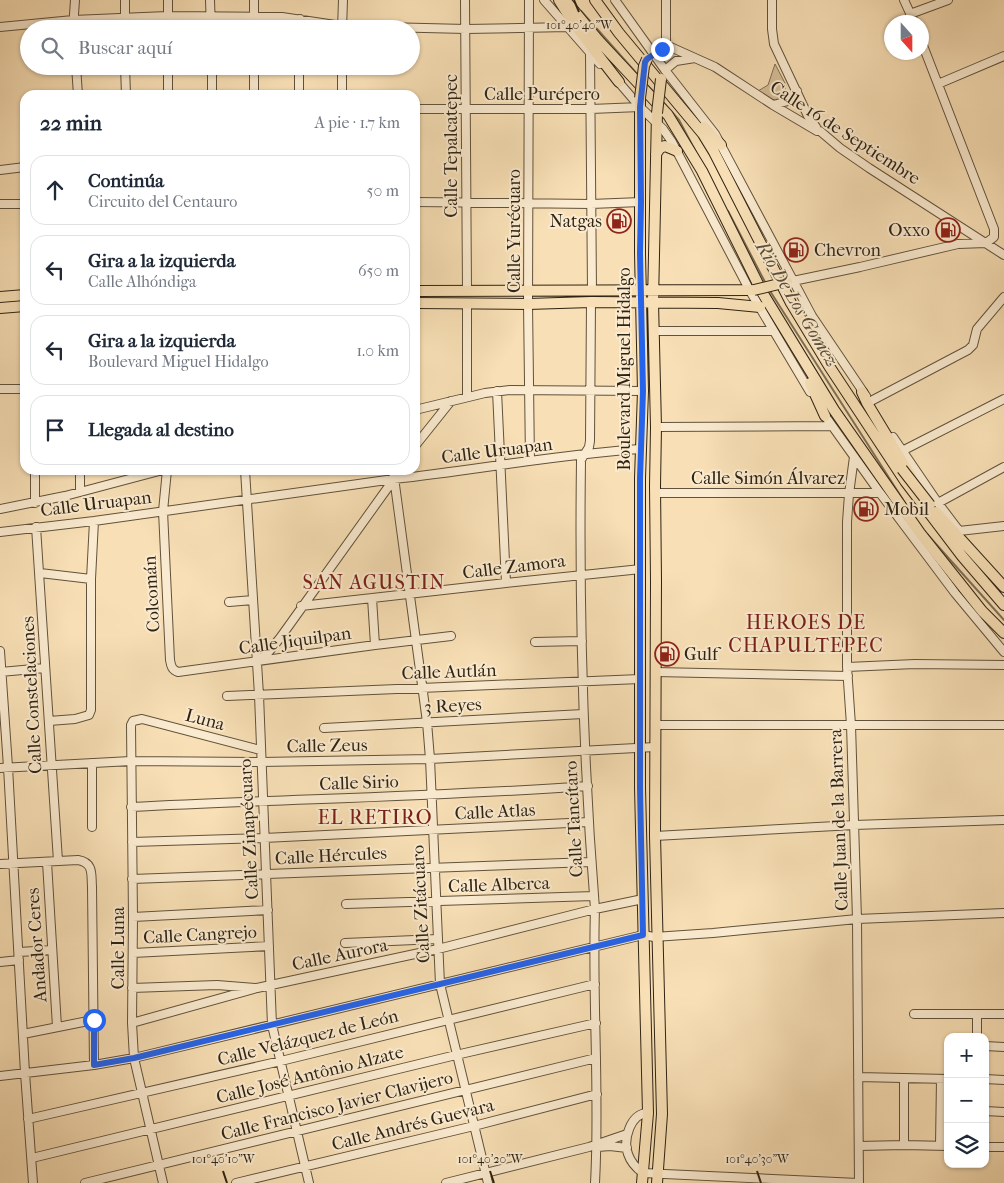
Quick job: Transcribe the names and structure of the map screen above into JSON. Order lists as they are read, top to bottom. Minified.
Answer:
{"streets":{"main road":["Boulevard Miguel Hidalgo"],"street":["Calle Purépero","Calle 16 de Septiembre","Calle Tepalcatepec","Calle Yurécuaro","Calle Uruapan","Calle Simón Álvarez","Calle Zamora","Colcomán","Calle Jiquilpan","Calle Autlán","Calle Constelaciones","3 Reyes","Luna","Calle Zeus","Calle Sirio","Calle Atlas","Calle Tancítaro","Calle Juan de la Barrera","Calle Zinapécuaro","Calle Hércules","Calle Alberca","Calle Zitácuaro","Calle Cangrejo","Andador Ceres","Calle Luna","Calle Aurora","Calle Velázquez de León","Calle José Antônio Alzate","Calle Francisco Javier Clavijero","Calle Andrés Guevara"]},"crossings":[["Calle Purépero","Calle Tepalcatepec"],["Calle Purépero","Calle Yurécuaro"],["Calle Purépero","Boulevard Miguel Hidalgo"],["Calle Yurécuaro","Calle Uruapan"],["Boulevard Miguel Hidalgo","Calle Uruapan"],["Boulevard Miguel Hidalgo","Calle Simón Álvarez"],["Boulevard Miguel Hidalgo","Calle Zamora"],["Boulevard Miguel Hidalgo","Calle Autlán"],["Boulevard Miguel Hidalgo","Calle Zeus"],["Boulevard Miguel Hidalgo","Calle Aurora"],["Calle Uruapan","Colcomán"],["Calle Uruapan","Calle Constelaciones"],["Calle Uruapan","Calle Tancítaro"],["Calle Uruapan","Calle Zinapécuaro"],["Calle Uruapan","Calle Zitácuaro"],["Calle Simón Álvarez","Calle Juan de la Barrera"],["Calle Zamora","Calle Tancítaro"],["Calle Zamora","Calle Zitácuaro"],["Colcomán","Calle Jiquilpan"],["Calle Jiquilpan","Calle Zinapécuaro"],["Calle Jiquilpan","Calle Zitácuaro"],["Calle Autlán","Calle Tancítaro"],["Calle Autlán","Calle Zinapécuaro"],["Calle Autlán","Calle Zitácuaro"],["Calle Constelaciones","Calle Zeus"],["3 Reyes","Calle Tancítaro"],["3 Reyes","Calle Zitácuaro"],["Luna","Calle Zinapécuaro"],["Luna","Calle Luna"],["Calle Zeus","Calle Tancítaro"],["Calle Zeus","Calle Zinapécuaro"],["Calle Zeus","Calle Zitácuaro"],["Calle Zeus","Calle Luna"],["Calle Sirio","Calle Tancítaro"],["Calle Sirio","Calle Zinapécuaro"],["Calle Sirio","Calle Zitácuaro"],["Calle Sirio","Calle Luna"],["Calle Atlas","Calle Tancítaro"],["Calle Atlas","Calle Zinapécuaro"],["Calle Atlas","Calle Zitácuaro"],["Calle Atlas","Calle Luna"],["Calle Tancítaro","Calle Hércules"],["Calle Tancítaro","Calle Alberca"],["Calle Tancítaro","Calle Aurora"],["Calle Tancítaro","Calle Velázquez de León"],["Calle Tancítaro","Calle José Antônio Alzate"],["Calle Tancítaro","Calle Francisco Javier Clavijero"],["Calle Tancítaro","Calle Andrés Guevara"],["Calle Zinapécuaro","Calle Hércules"],["Calle Zinapécuaro","Calle Cangrejo"],["Calle Zinapécuaro","Calle Aurora"],["Calle Zinapécuaro","Calle Velázquez de León"],["Calle Zinapécuaro","Calle José Antônio Alzate"],["Calle Zinapécuaro","Calle Francisco Javier Clavijero"],["Calle Zinapécuaro","Calle Andrés Guevara"],["Calle Hércules","Calle Zitácuaro"],["Calle Hércules","Calle Luna"],["Calle Alberca","Calle Zitácuaro"],["Calle Zitácuaro","Calle Aurora"],["Calle Zitácuaro","Calle Velázquez de León"],["Calle Zitácuaro","Calle José Antônio Alzate"],["Calle Zitácuaro","Calle Francisco Javier Clavijero"],["Calle Zitácuaro","Calle Andrés Guevara"],["Calle Cangrejo","Calle Luna"],["Calle Luna","Calle Aurora"],["Calle Luna","Calle Velázquez de León"],["Calle Luna","Calle José Antônio Alzate"],["Calle Luna","Calle Francisco Javier Clavijero"]],"districts":["SAN AGUSTIN","HEROES DE CHAPULTEPEC","EL RETIRO"],"water":["Rio De Los Gomez"],"places":{"fuel station":["Natgas","Oxxo","Chevron","Mobil","Gulf"]},"north":"bottom","page":{"search":"Buscar aquí","heading":["22 min","A pie · 1.7 km"],"list":[["Continúa","Circuito del Centauro","50 m"],["Gira a la izquierda","Calle Alhóndiga","650 m"],["Gira a la izquierda","Boulevard Miguel Hidalgo","1.0 km"],"Llegada al destino"],"map_buttons":["+","−"]},"coordinates":["101°40'40\"W","101°40'10\"W","101°40'20\"W","101°40'30\"W"]}
